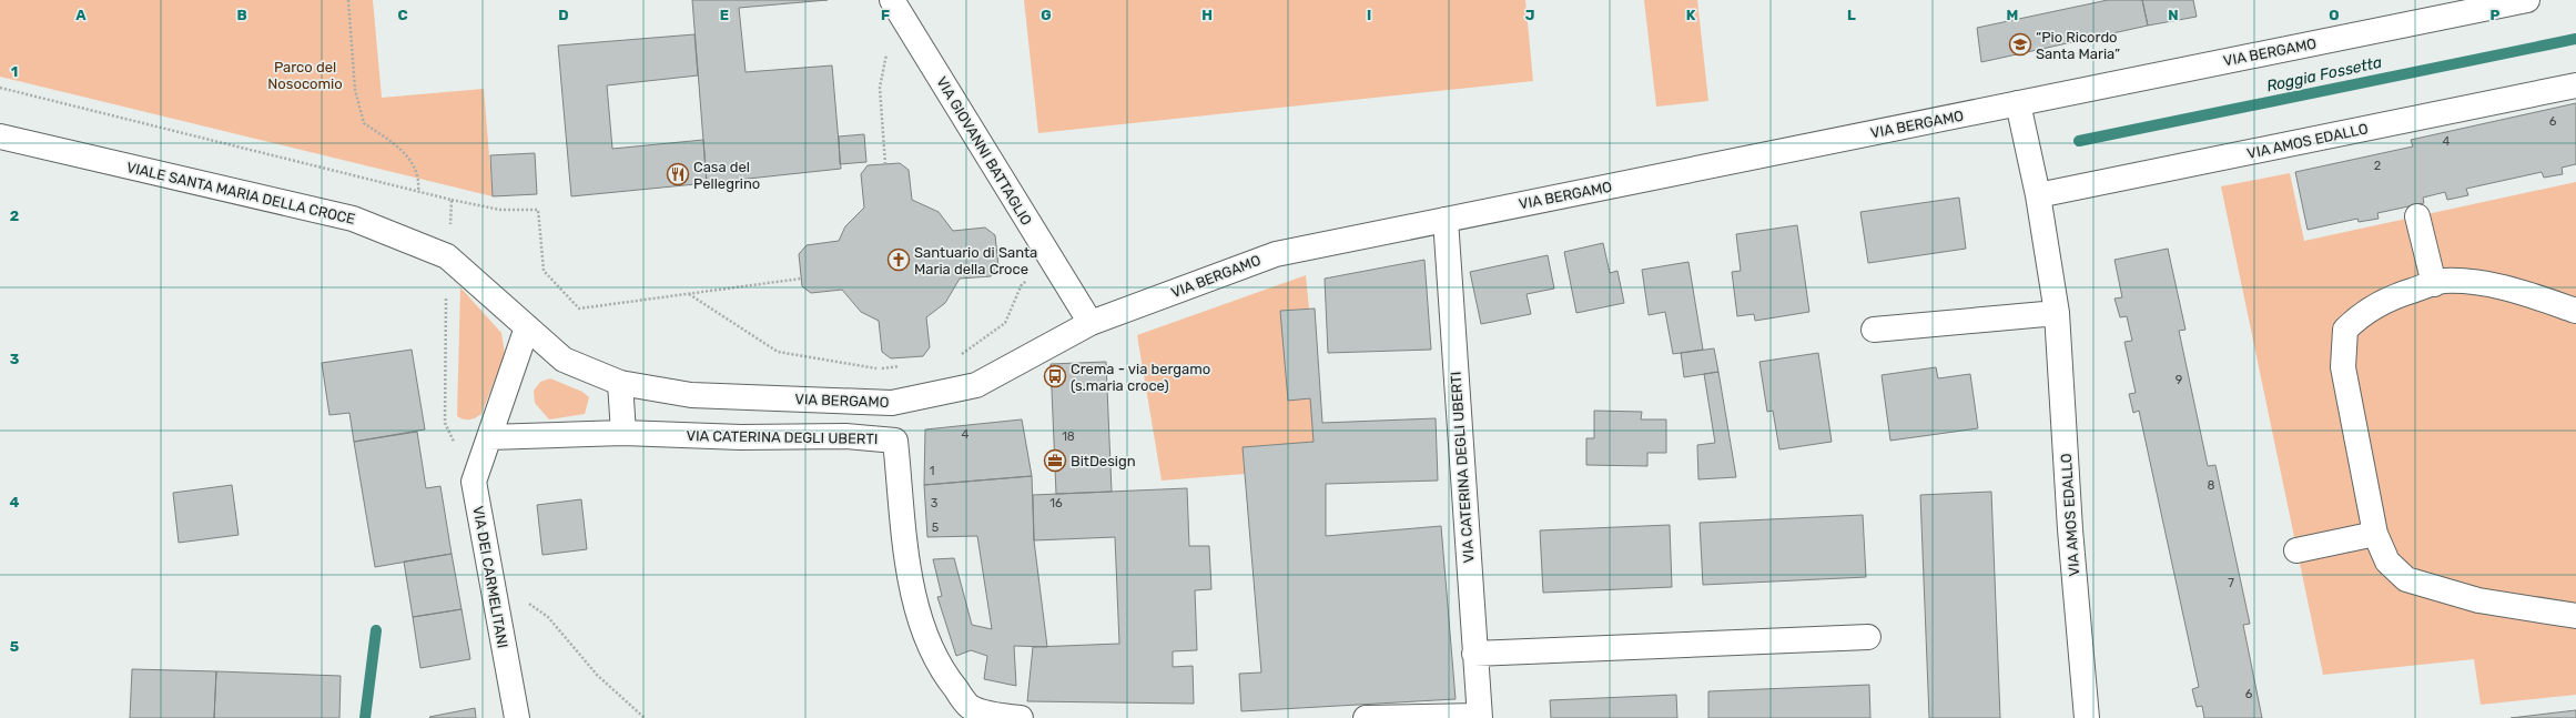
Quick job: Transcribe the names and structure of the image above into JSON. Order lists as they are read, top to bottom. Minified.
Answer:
{"streets":{"street":["VIA BERGAMO","VIA AMOS EDALLO","VIA GIOVANNI BATTAGLIO","VIALE SANTA MARIA DELLA CROCE","VIA CATERINA DEGLI UBERTI","VIA DEI CARMELITANI"]},"crossings":[["VIA BERGAMO","VIA AMOS EDALLO"],["VIA BERGAMO","VIA GIOVANNI BATTAGLIO"],["VIA BERGAMO","VIALE SANTA MARIA DELLA CROCE"],["VIA BERGAMO","VIA CATERINA DEGLI UBERTI"],["VIALE SANTA MARIA DELLA CROCE","VIA DEI CARMELITANI"]],"water":["Roggia Fossetta"],"parks":["Parco del Nosocomio"],"places":{"school or university":["“Pio Ricordo Santa Maria”"],"restaurant":["Casa del Pellegrino"],"church":["Santuario di Santa Maria della Croce"],"bus stop":["Crema - via bergamo (s.maria croce)"],"office":["BitDesign"]},"house_numbers":["6","4","2","9","4","18","1","8","3","16","5","7","6"],"grid":{"columns":["A","B","C","D","E","F","G","H","I","J","K","L","M","N","O","P"],"rows":["1","2","3","4","5"]}}
